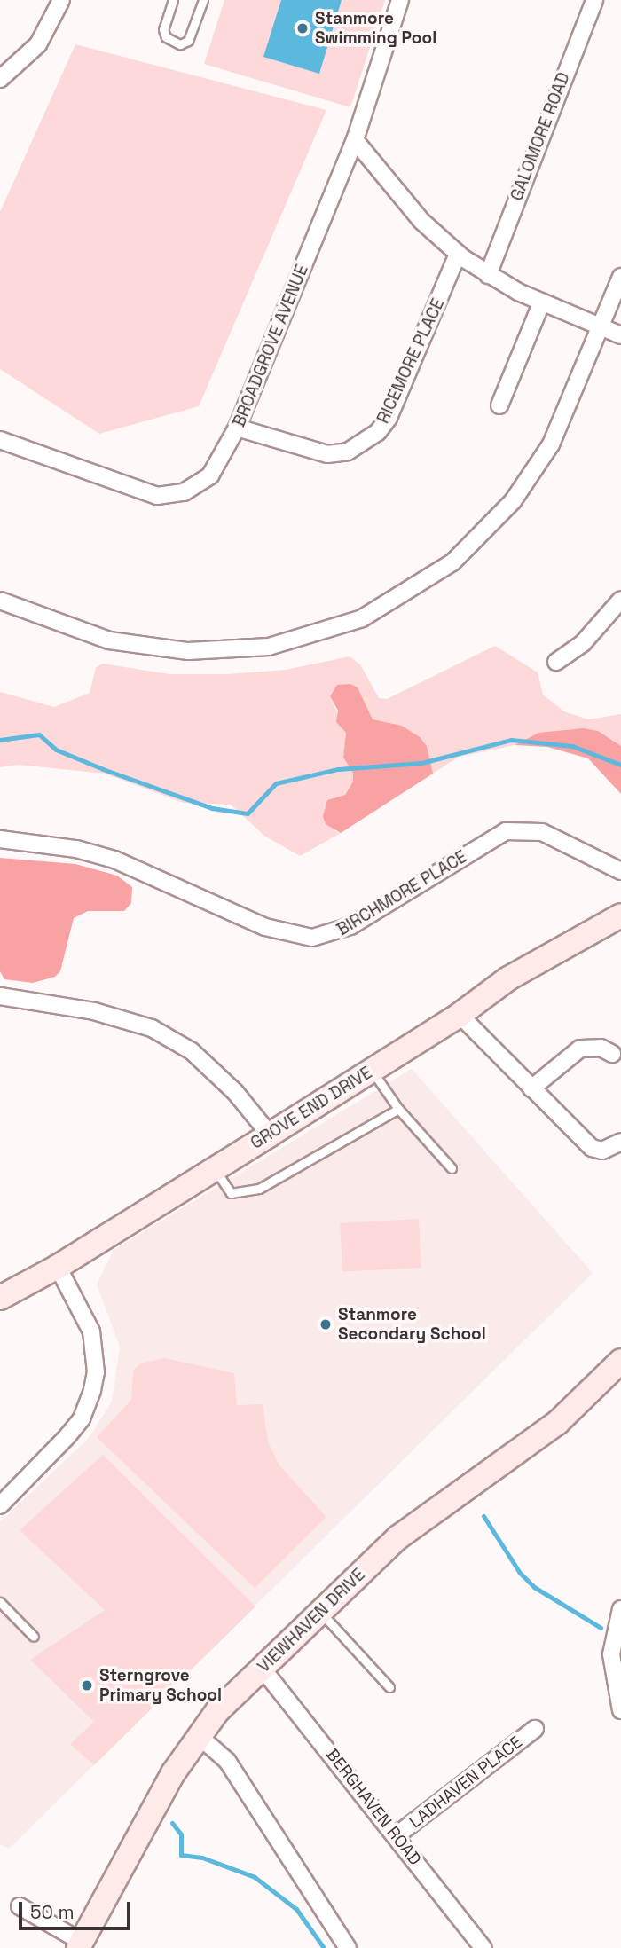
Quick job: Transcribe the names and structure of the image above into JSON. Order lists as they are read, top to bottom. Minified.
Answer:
{"streets":{"street":["GALOMORE ROAD","BROADGROVE AVENUE","RICEMORE PLACE","BIRCHMORE PLACE","GROVE END DRIVE","VIEWHAVEN DRIVE","LADHAVEN PLACE","BERGHAVEN ROAD"]},"crossings":[["BROADGROVE AVENUE","RICEMORE PLACE"],["VIEWHAVEN DRIVE","BERGHAVEN ROAD"],["LADHAVEN PLACE","BERGHAVEN ROAD"]],"places":["Stanmore Swimming Pool","Stanmore Secondary School","Sterngrove Primary School"],"scale_bar":"50 m"}
